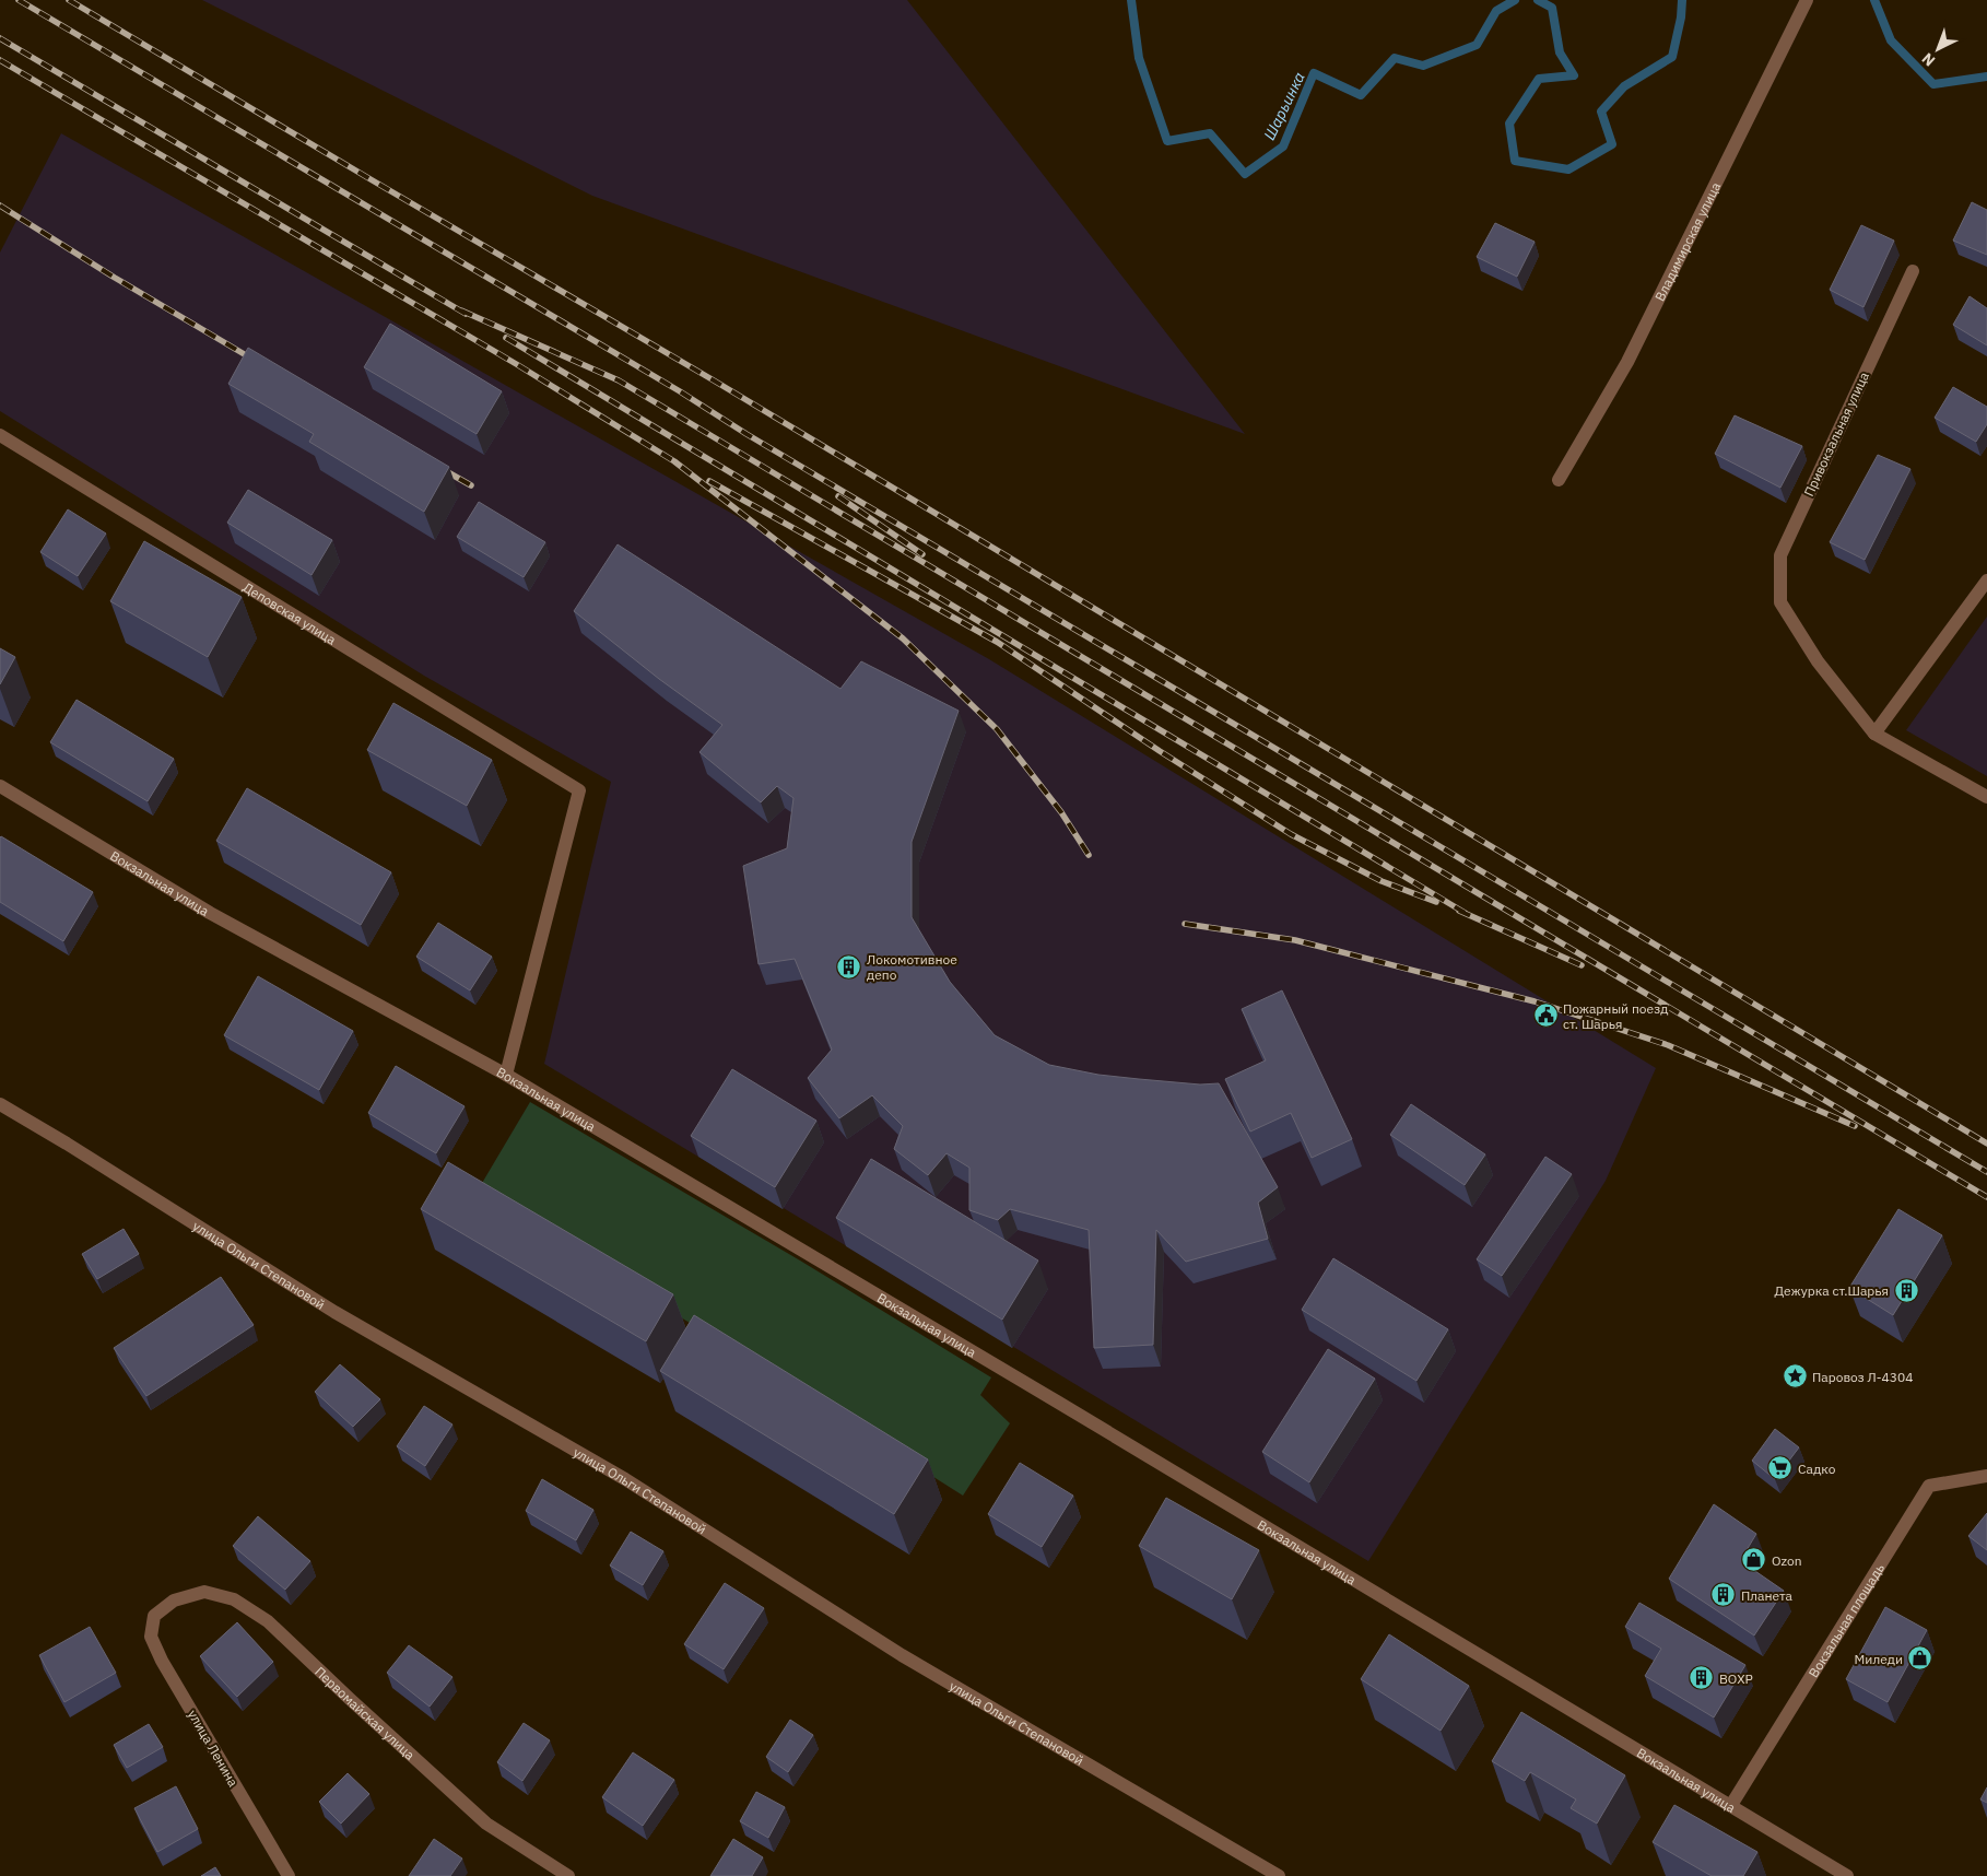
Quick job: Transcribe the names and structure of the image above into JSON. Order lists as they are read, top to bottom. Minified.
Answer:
{"streets":{"street":["Владимирская улица","Привокзальная улица","Деповская улица","Вокзальная улица","улица Ольги Степановой","Вокзальная площадь","Первомайская улица","улица Ленина"]},"crossings":[["Деповская улица","Вокзальная улица"],["Вокзальная улица","Вокзальная площадь"],["Первомайская улица","улица Ленина"]],"water":["Шарьинка"],"places":{"building":["Локомотивное депо","Дежурка ст.Шарья","Планета","ВОХР"],"public building":["Пожарный поезд ст. Шарья"],"place":["Паровоз Л-4304"],"supermarket":["Садко"],"shop":["Ozon","Миледи"]},"north":"bottom left"}
